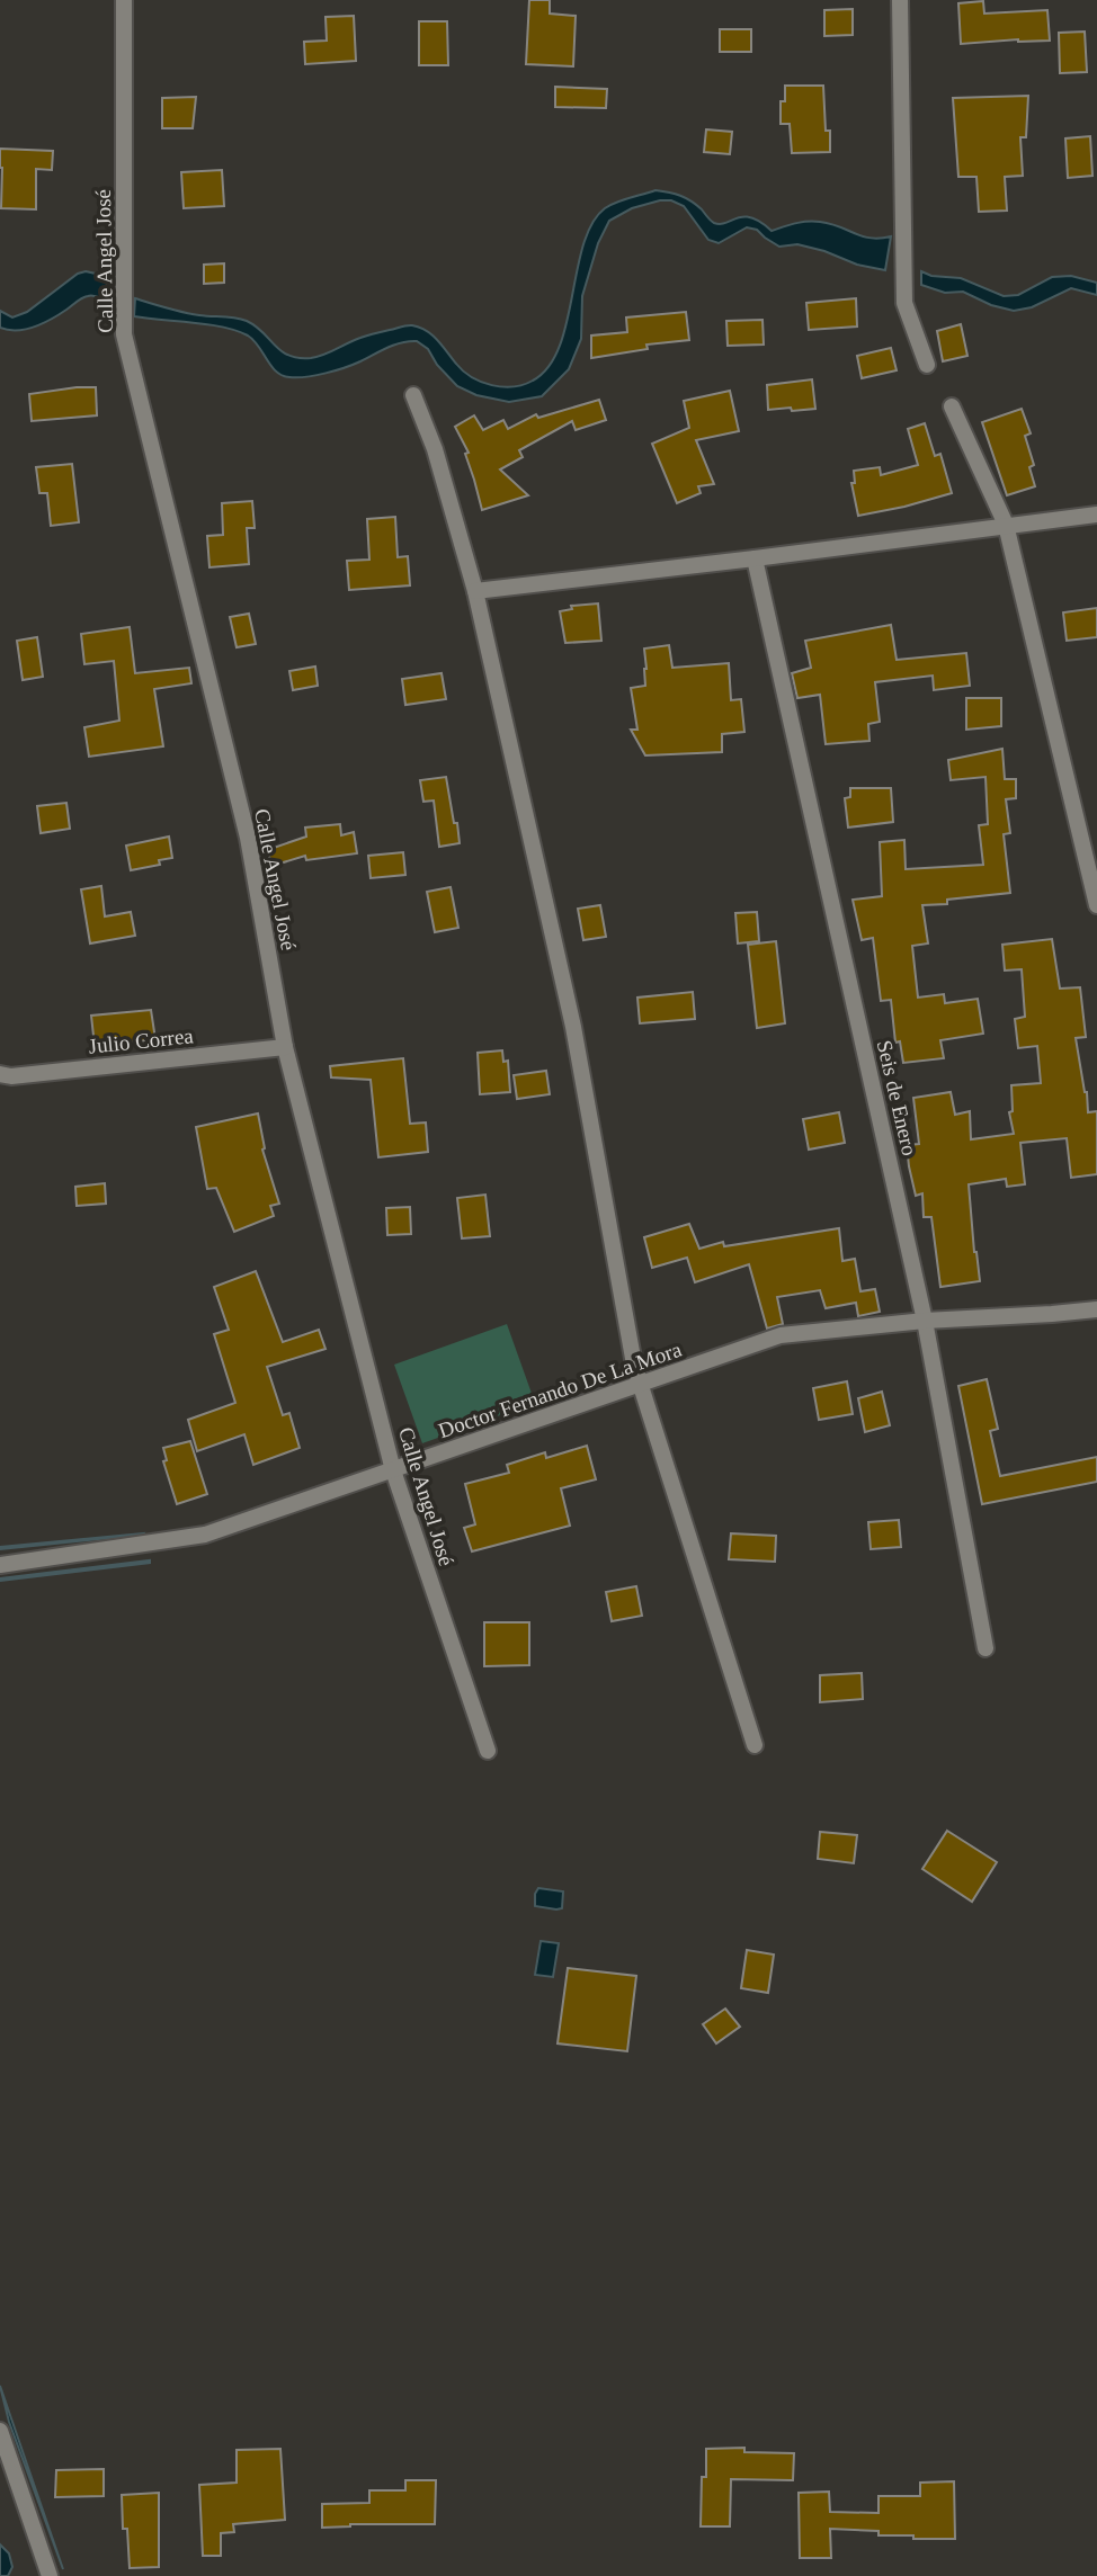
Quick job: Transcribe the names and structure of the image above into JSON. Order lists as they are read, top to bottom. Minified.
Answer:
{"streets":{"street":["Calle Angel José","Julio Correa","Seis de Enero","Doctor Fernando De La Mora"]},"crossings":[["Calle Angel José","Julio Correa"],["Calle Angel José","Doctor Fernando De La Mora"],["Seis de Enero","Doctor Fernando De La Mora"]]}
